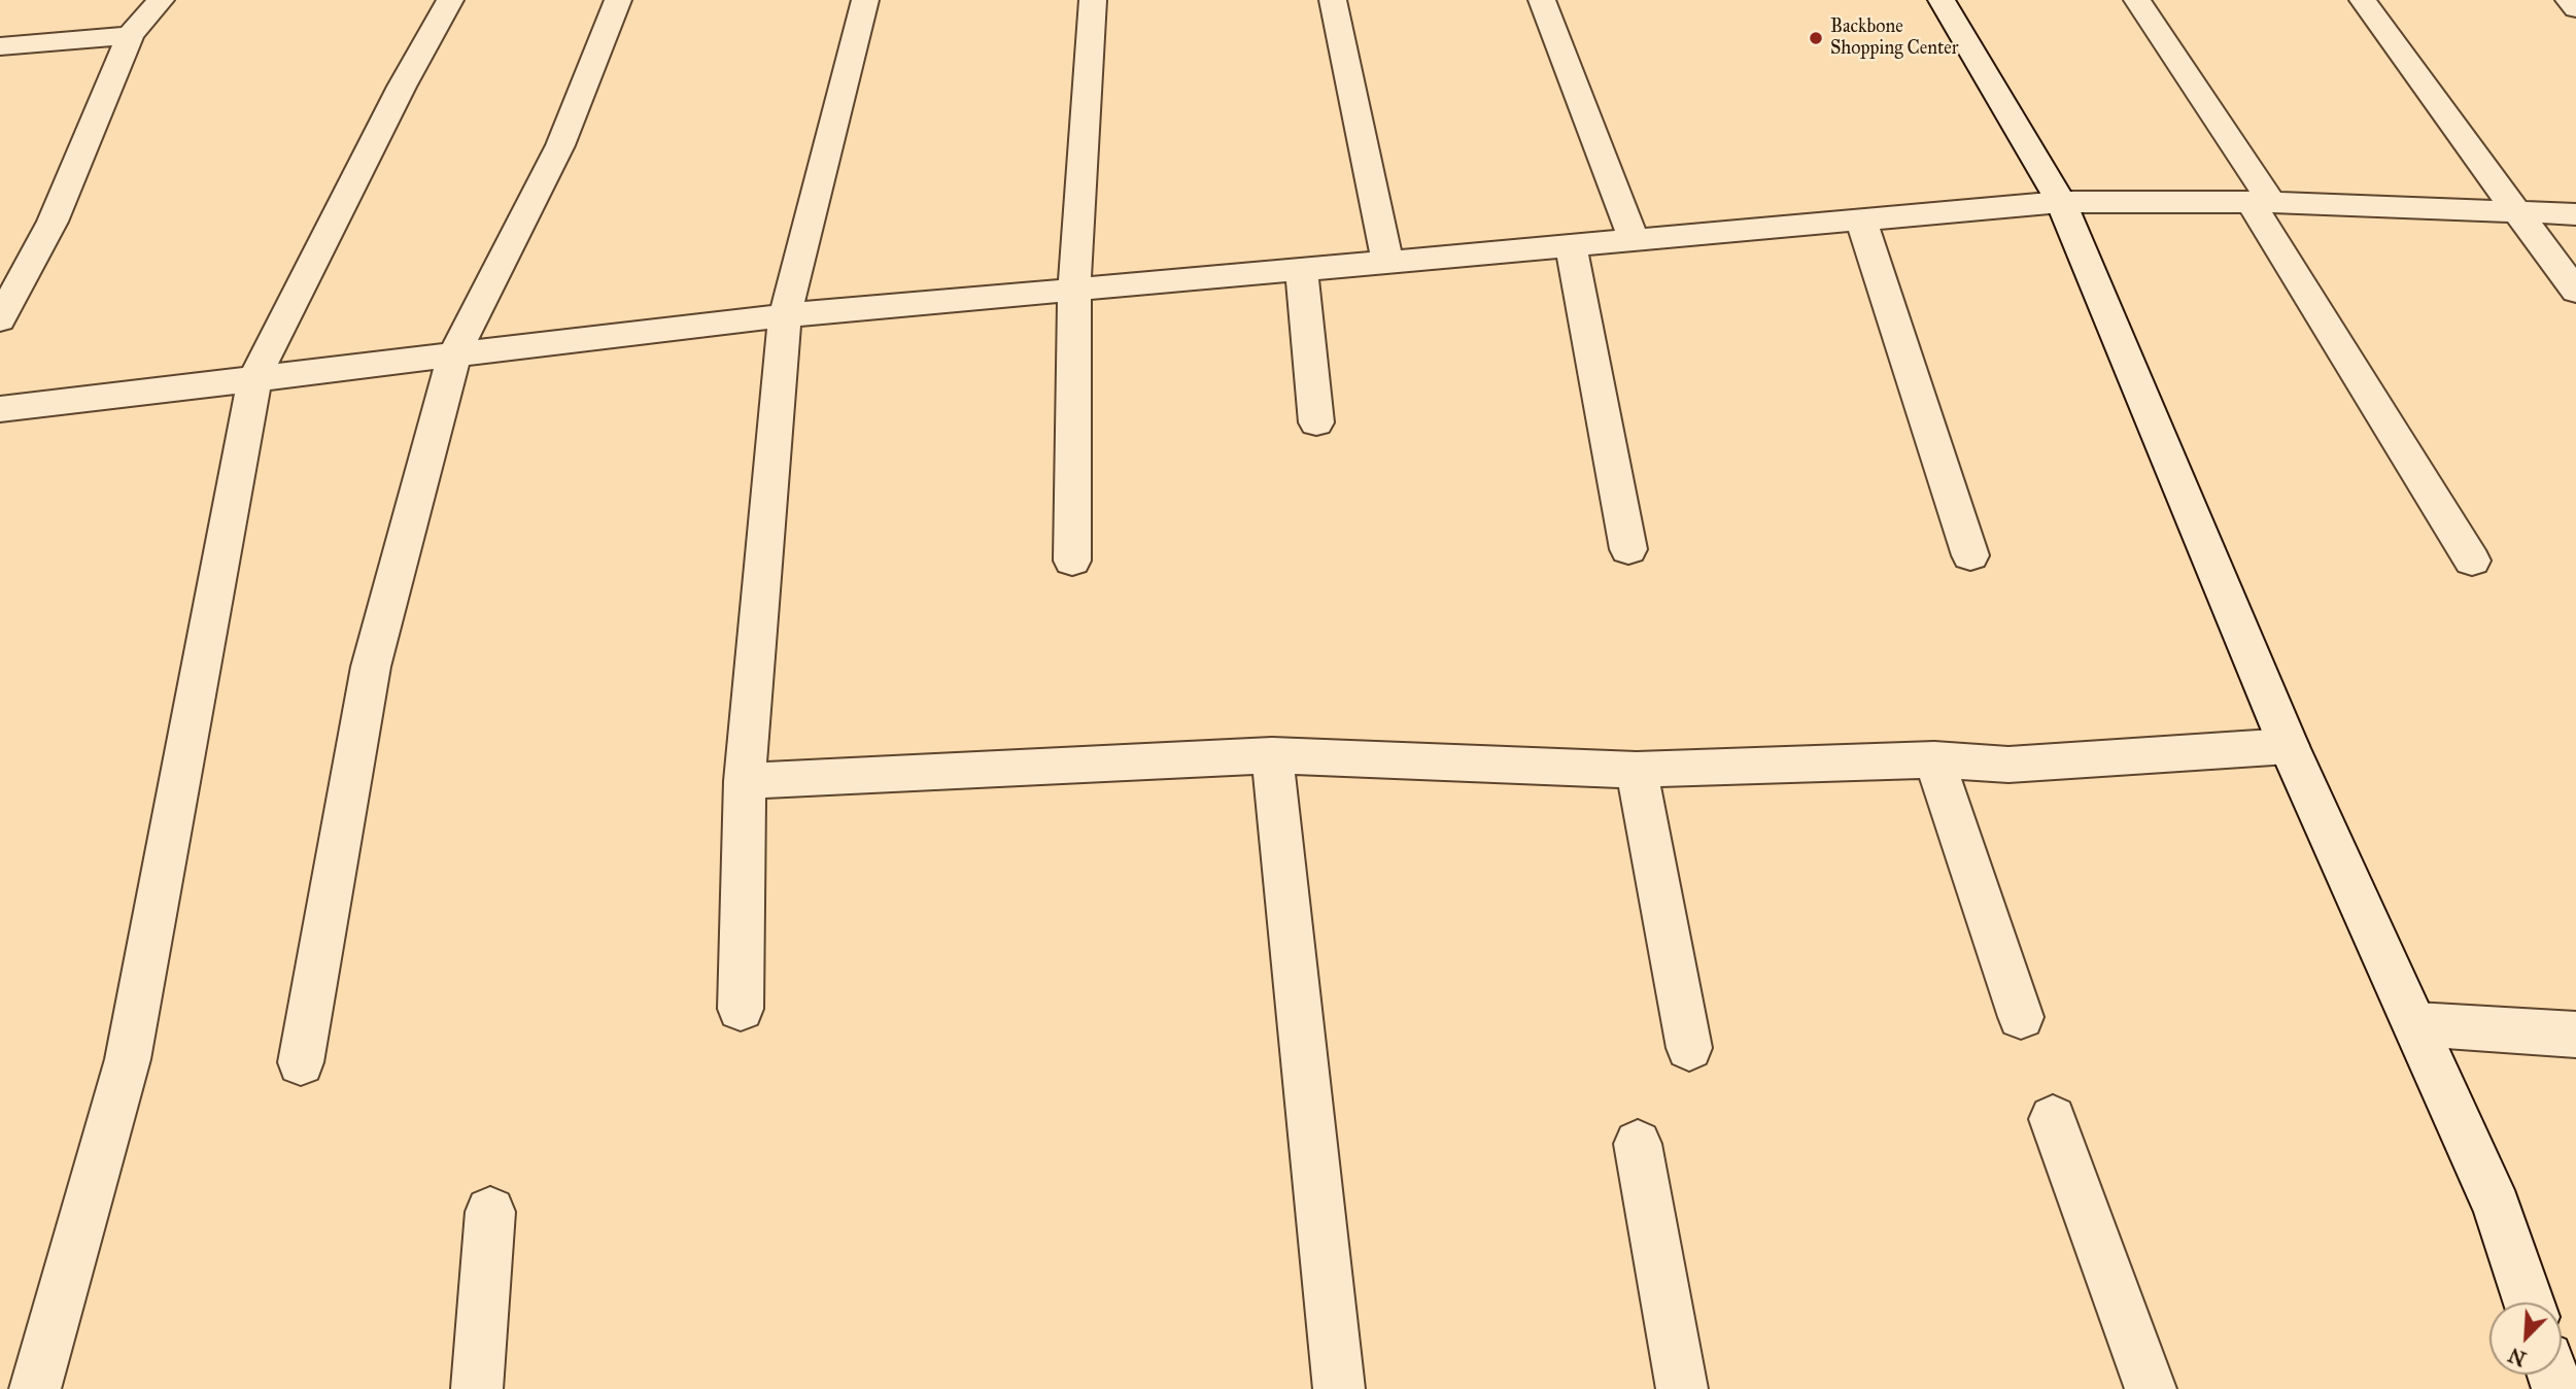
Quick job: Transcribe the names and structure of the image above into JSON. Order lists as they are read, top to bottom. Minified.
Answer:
{"places":["Backbone Shopping Center"],"north":"bottom left"}
